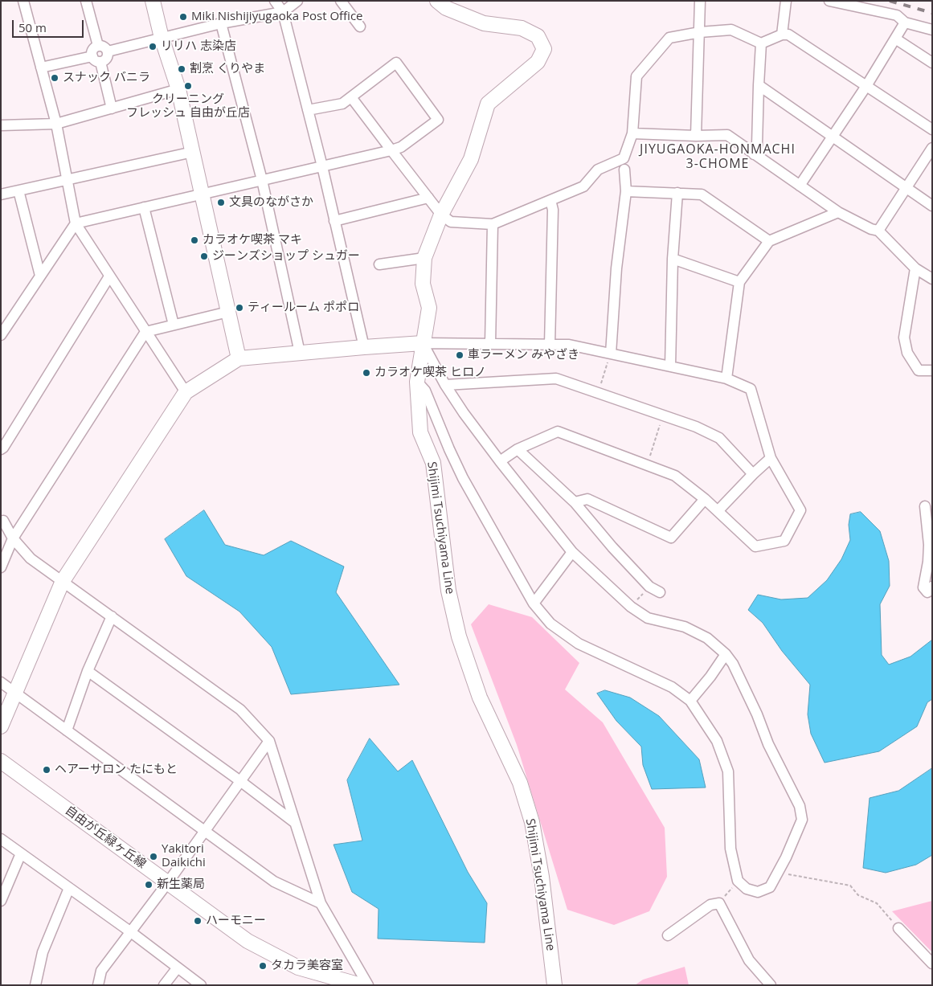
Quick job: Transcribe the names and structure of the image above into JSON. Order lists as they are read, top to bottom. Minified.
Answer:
{"streets":{"street":["Shijimi Tsuchiyama Line","自由が丘緑ヶ丘線"]},"districts":["JIYUGAOKA-HONMACHI 3-CHOME"],"places":["Miki Nishijiyugaoka Post Office","リリハ 志染店","割烹 くりやま","スナック バニラ","クリーニング フレッシュ 自由が丘店","文具のながさか","カラオケ喫茶 マキ","ジーンズショップ シュガー","ティールーム ポポロ","車ラーメン みやざき","カラオケ喫茶 ヒロノ","ヘアーサロン たにもと","Yakitori Daikichi","新生薬局","ハーモニー","タカラ美容室"],"scale_bar":"50 m"}
